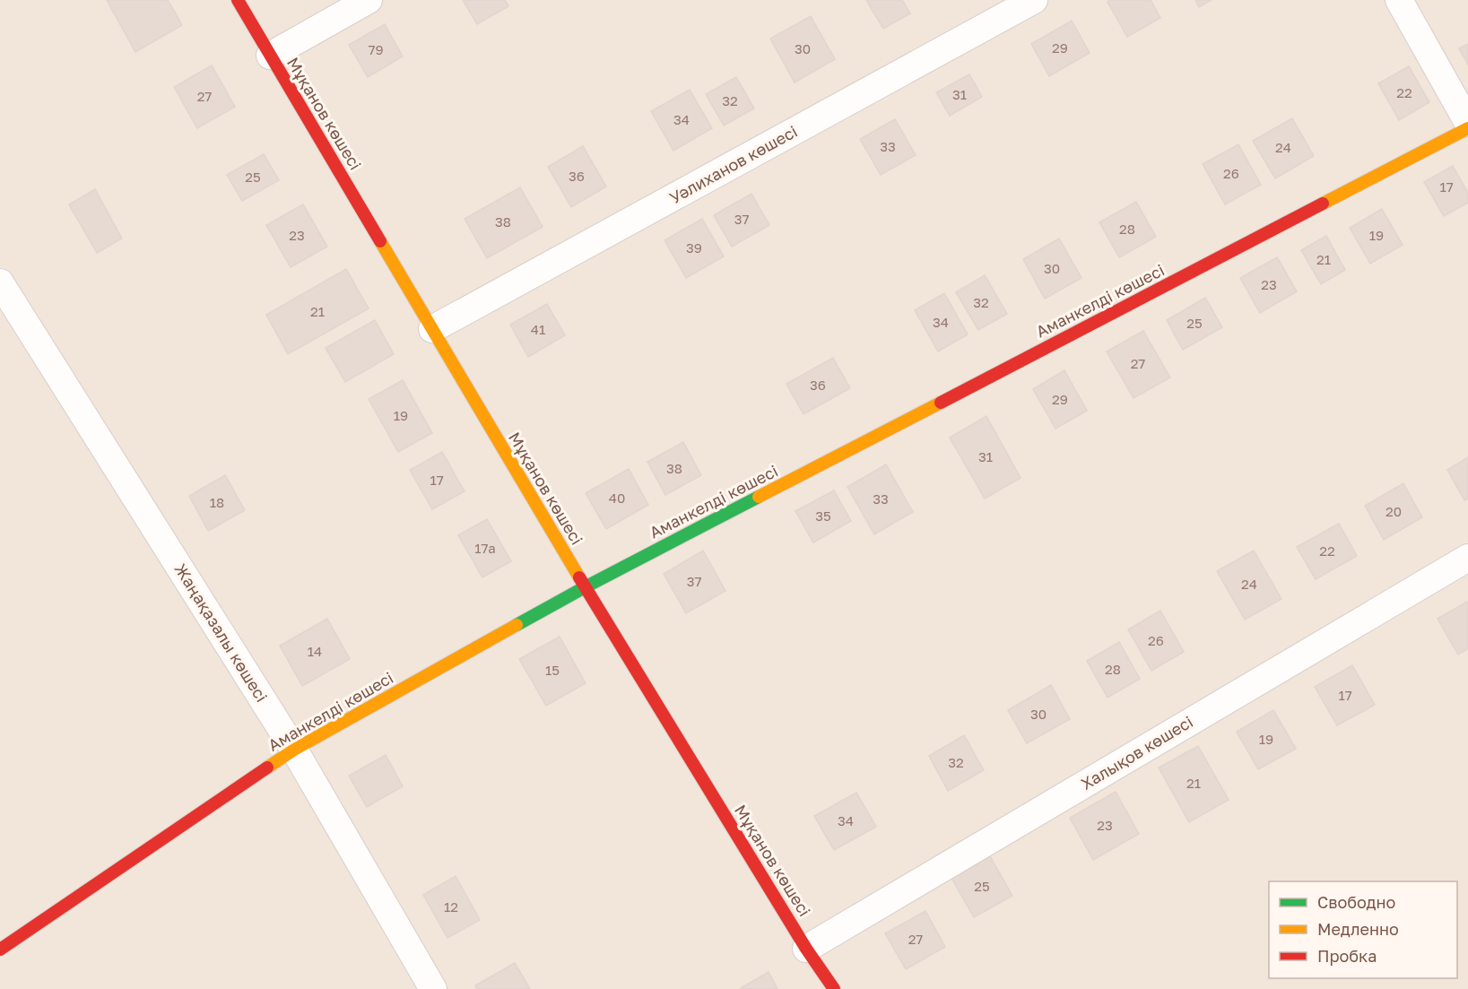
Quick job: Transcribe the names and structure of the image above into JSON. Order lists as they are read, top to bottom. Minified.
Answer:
{"streets":{"street":["Мұқанов көшесі","Уәлиханов көшесі","Аманкелді көшесі","Жаңақазалы көшесі","Халықов көшесі"]},"crossings":[["Мұқанов көшесі","Уәлиханов көшесі"],["Мұқанов көшесі","Аманкелді көшесі"],["Мұқанов көшесі","Халықов көшесі"],["Аманкелді көшесі","Жаңақазалы көшесі"]],"house_numbers":["29","30","79","22","31","27","32","34","33","24","26","36","25","17","37","38","28","23","19","39","21","30","23","32","21","34","25","41","27","36","29","19","31","38","17","40","33","18","20","35","17а","22","37","24","26","14","28","15","17","30","19","32","21","34","23","25","12","27"],"legend":["Свободно","Медленно","Пробка"]}
